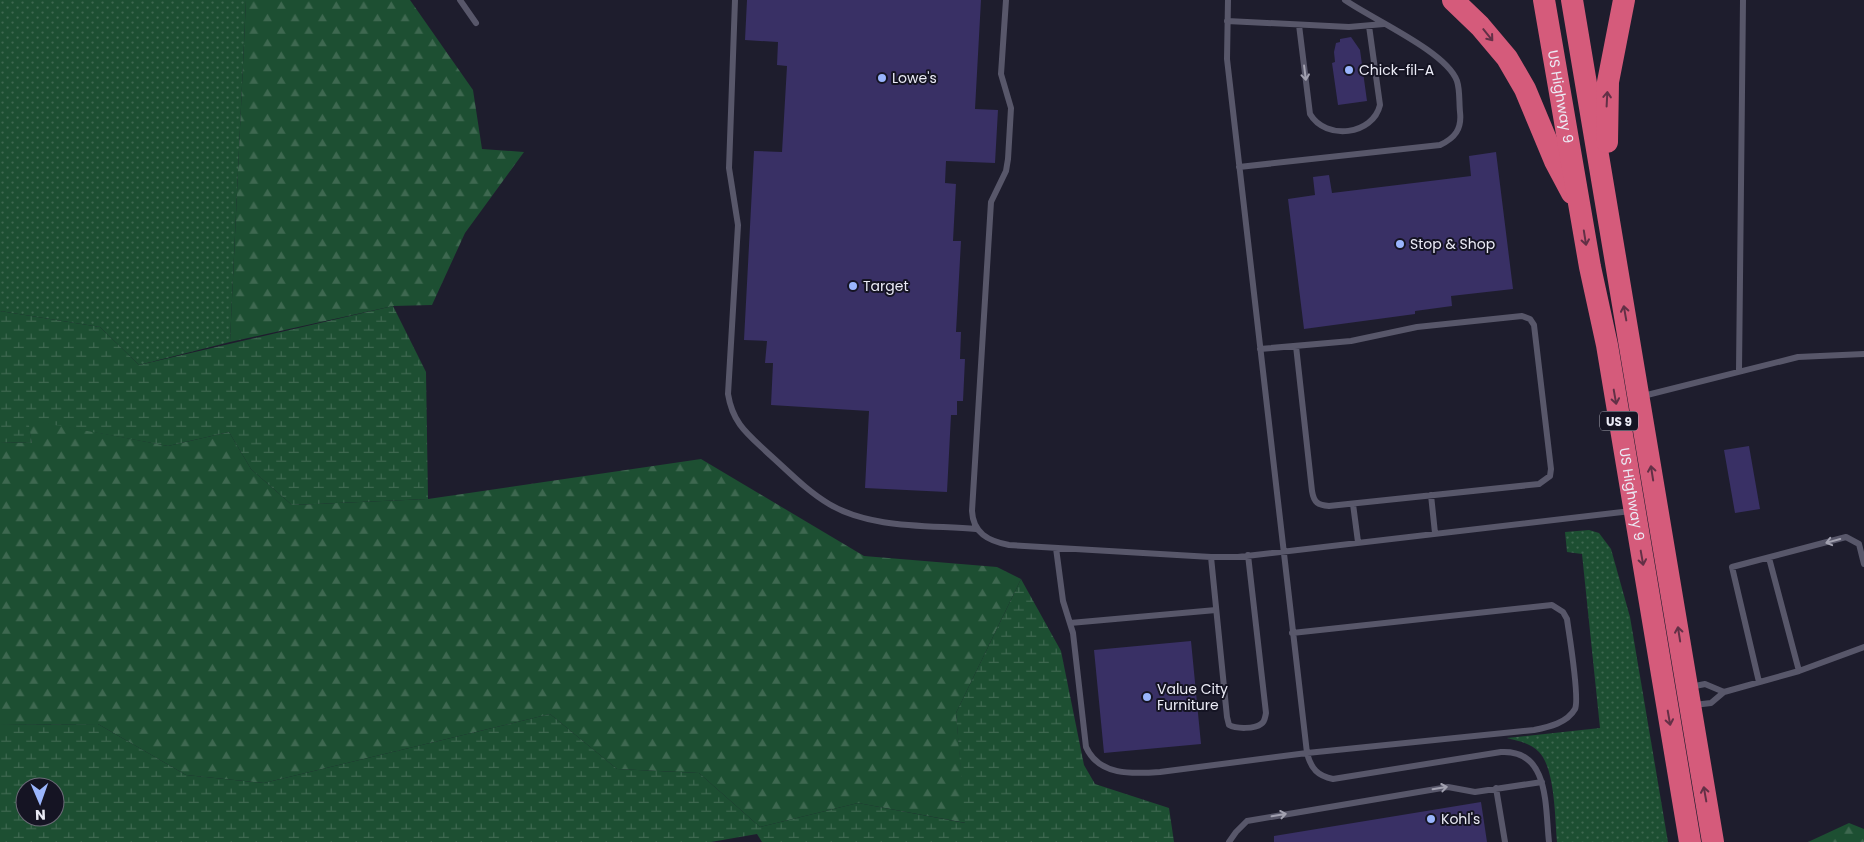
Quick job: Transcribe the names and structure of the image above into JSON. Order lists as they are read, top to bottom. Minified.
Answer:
{"streets":{"highway":["US Highway 9","US 9"]},"places":["Chick-fil-A","Lowe's","Stop & Shop","Target","Value City Furniture","Kohl's"],"north":"bottom"}
